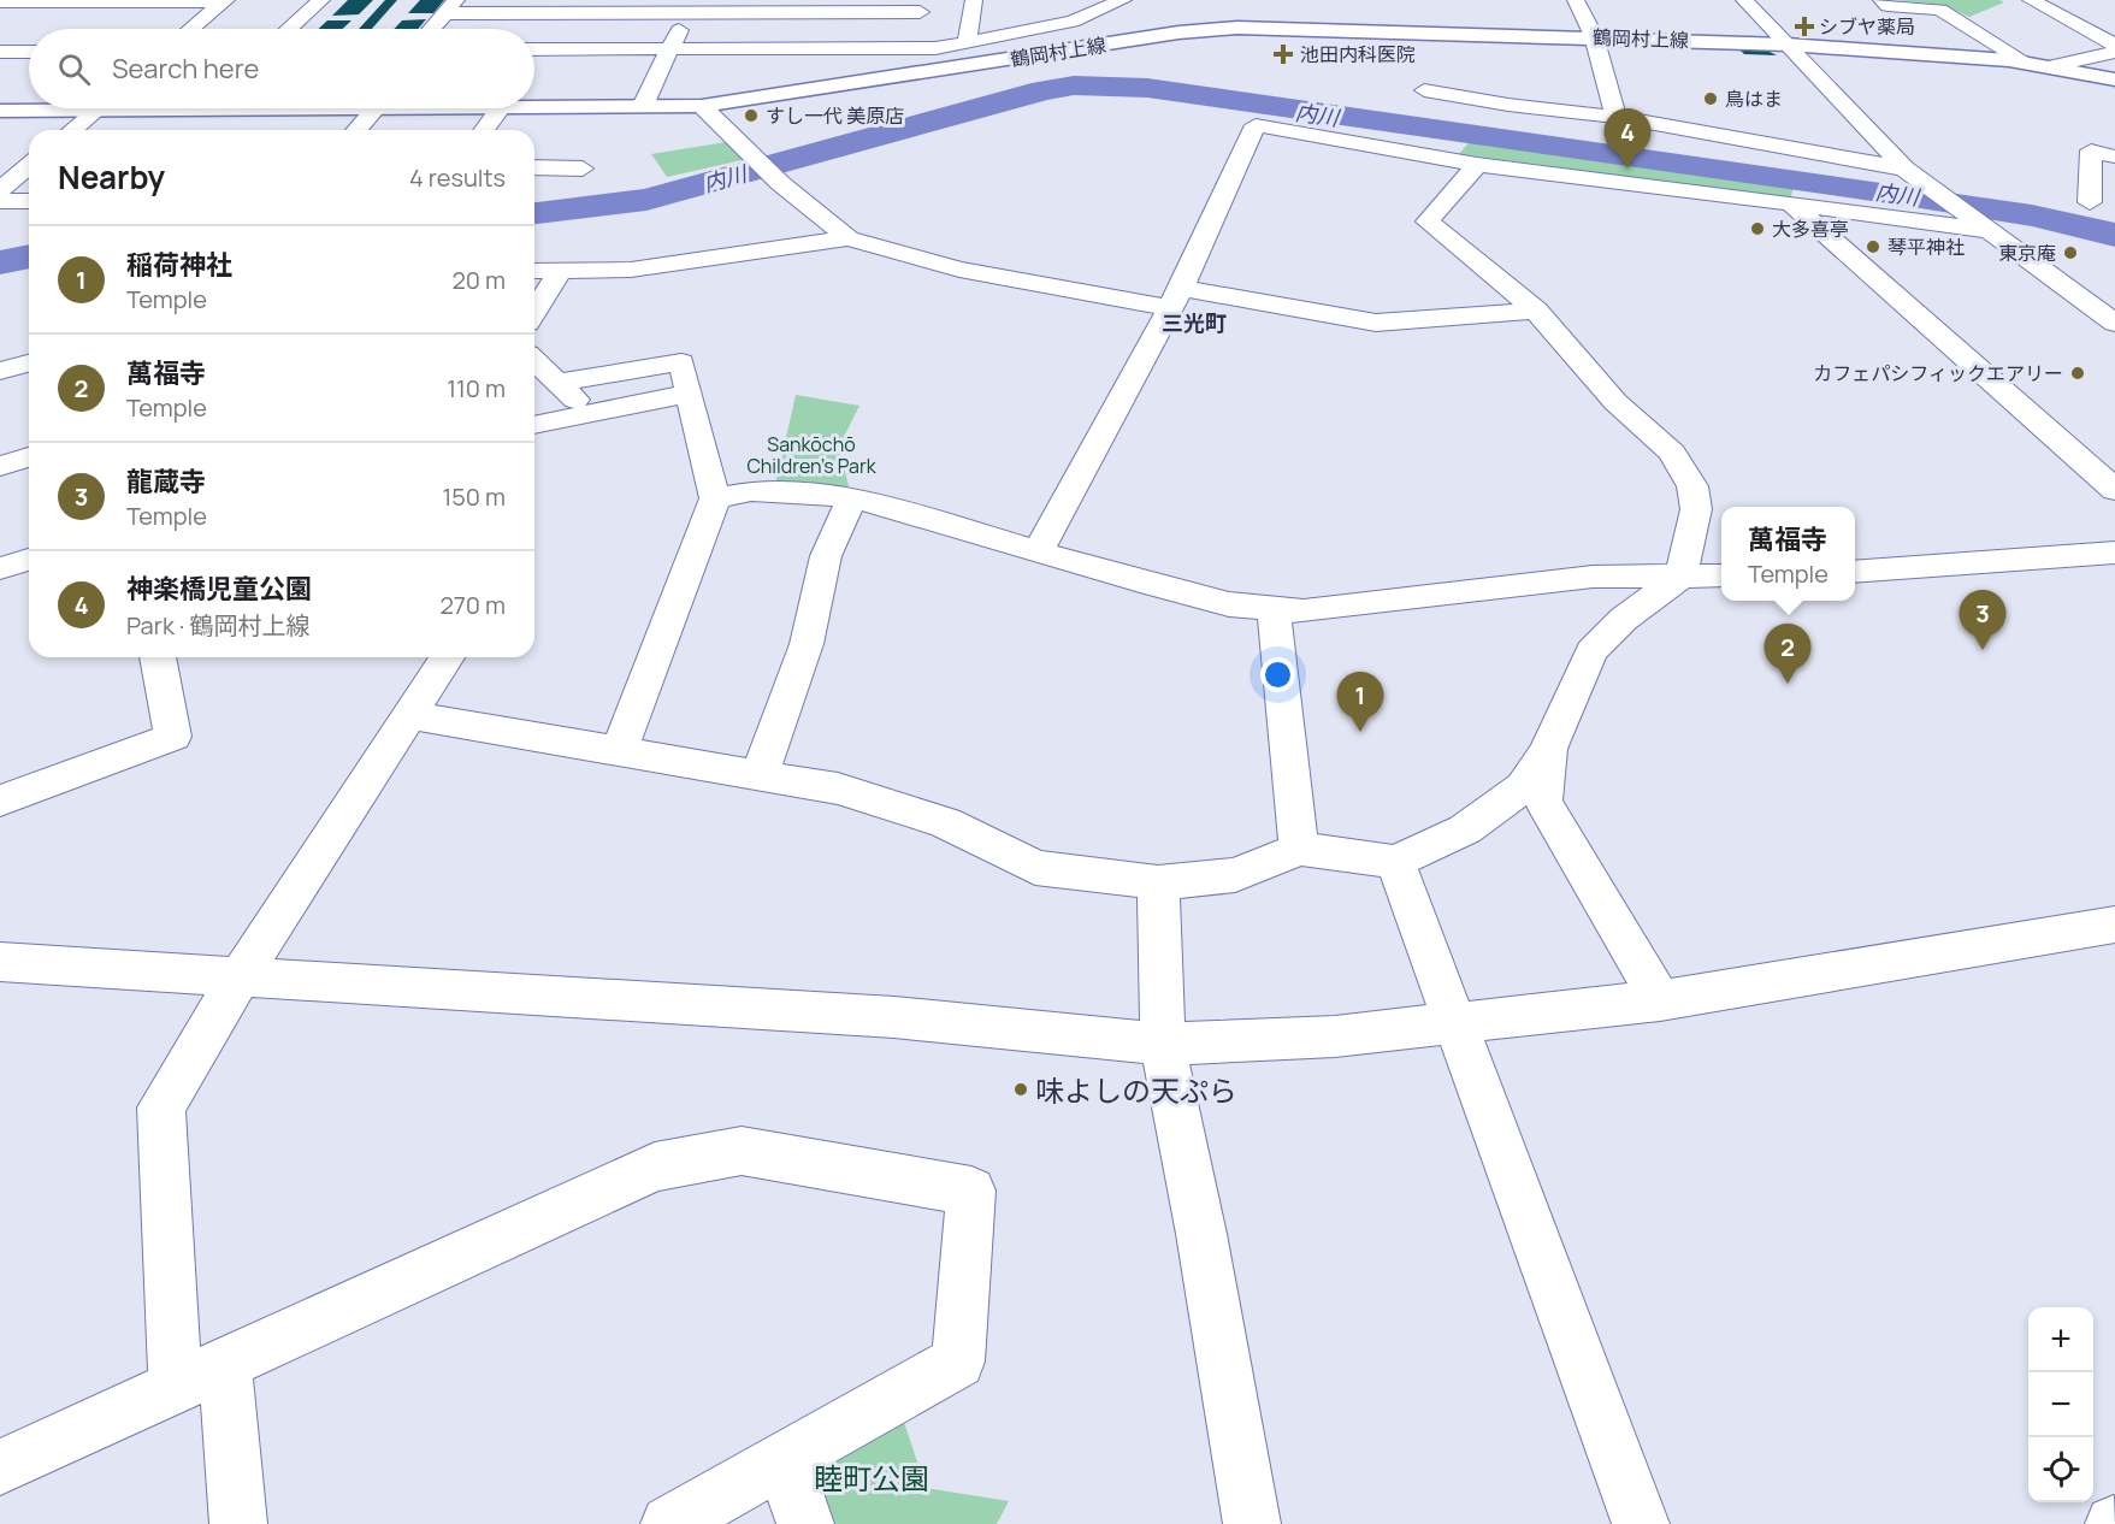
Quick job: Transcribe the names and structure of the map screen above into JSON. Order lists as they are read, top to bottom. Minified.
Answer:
{"streets":{"main road":["鶴岡村上線"]},"districts":["三光町"],"water":["内川"],"parks":["Sankōchō Children's Park","睦町公園"],"places":{"health":["シブヤ薬局","池田内科医院"],"other":["鳥はま","すし一代 美原店","大多喜亭","琴平神社","東京庵","カフェパシフィックエアリー","味よしの天ぷら"]},"page":{"search":"Search here","pins":["4","3","2","1"],"heading":["Nearby","4 results"],"list":[{"mark":"1","name":"稲荷神社","note":"Temple","value":"20 m"},{"mark":"2","name":"萬福寺","note":"Temple","value":"110 m"},{"mark":"3","name":"龍蔵寺","note":"Temple","value":"150 m"},{"mark":"4","name":"神楽橋児童公園","note":"Park · 鶴岡村上線","value":"270 m"}],"popup":["萬福寺","Temple"],"map_buttons":["+","−"]}}
